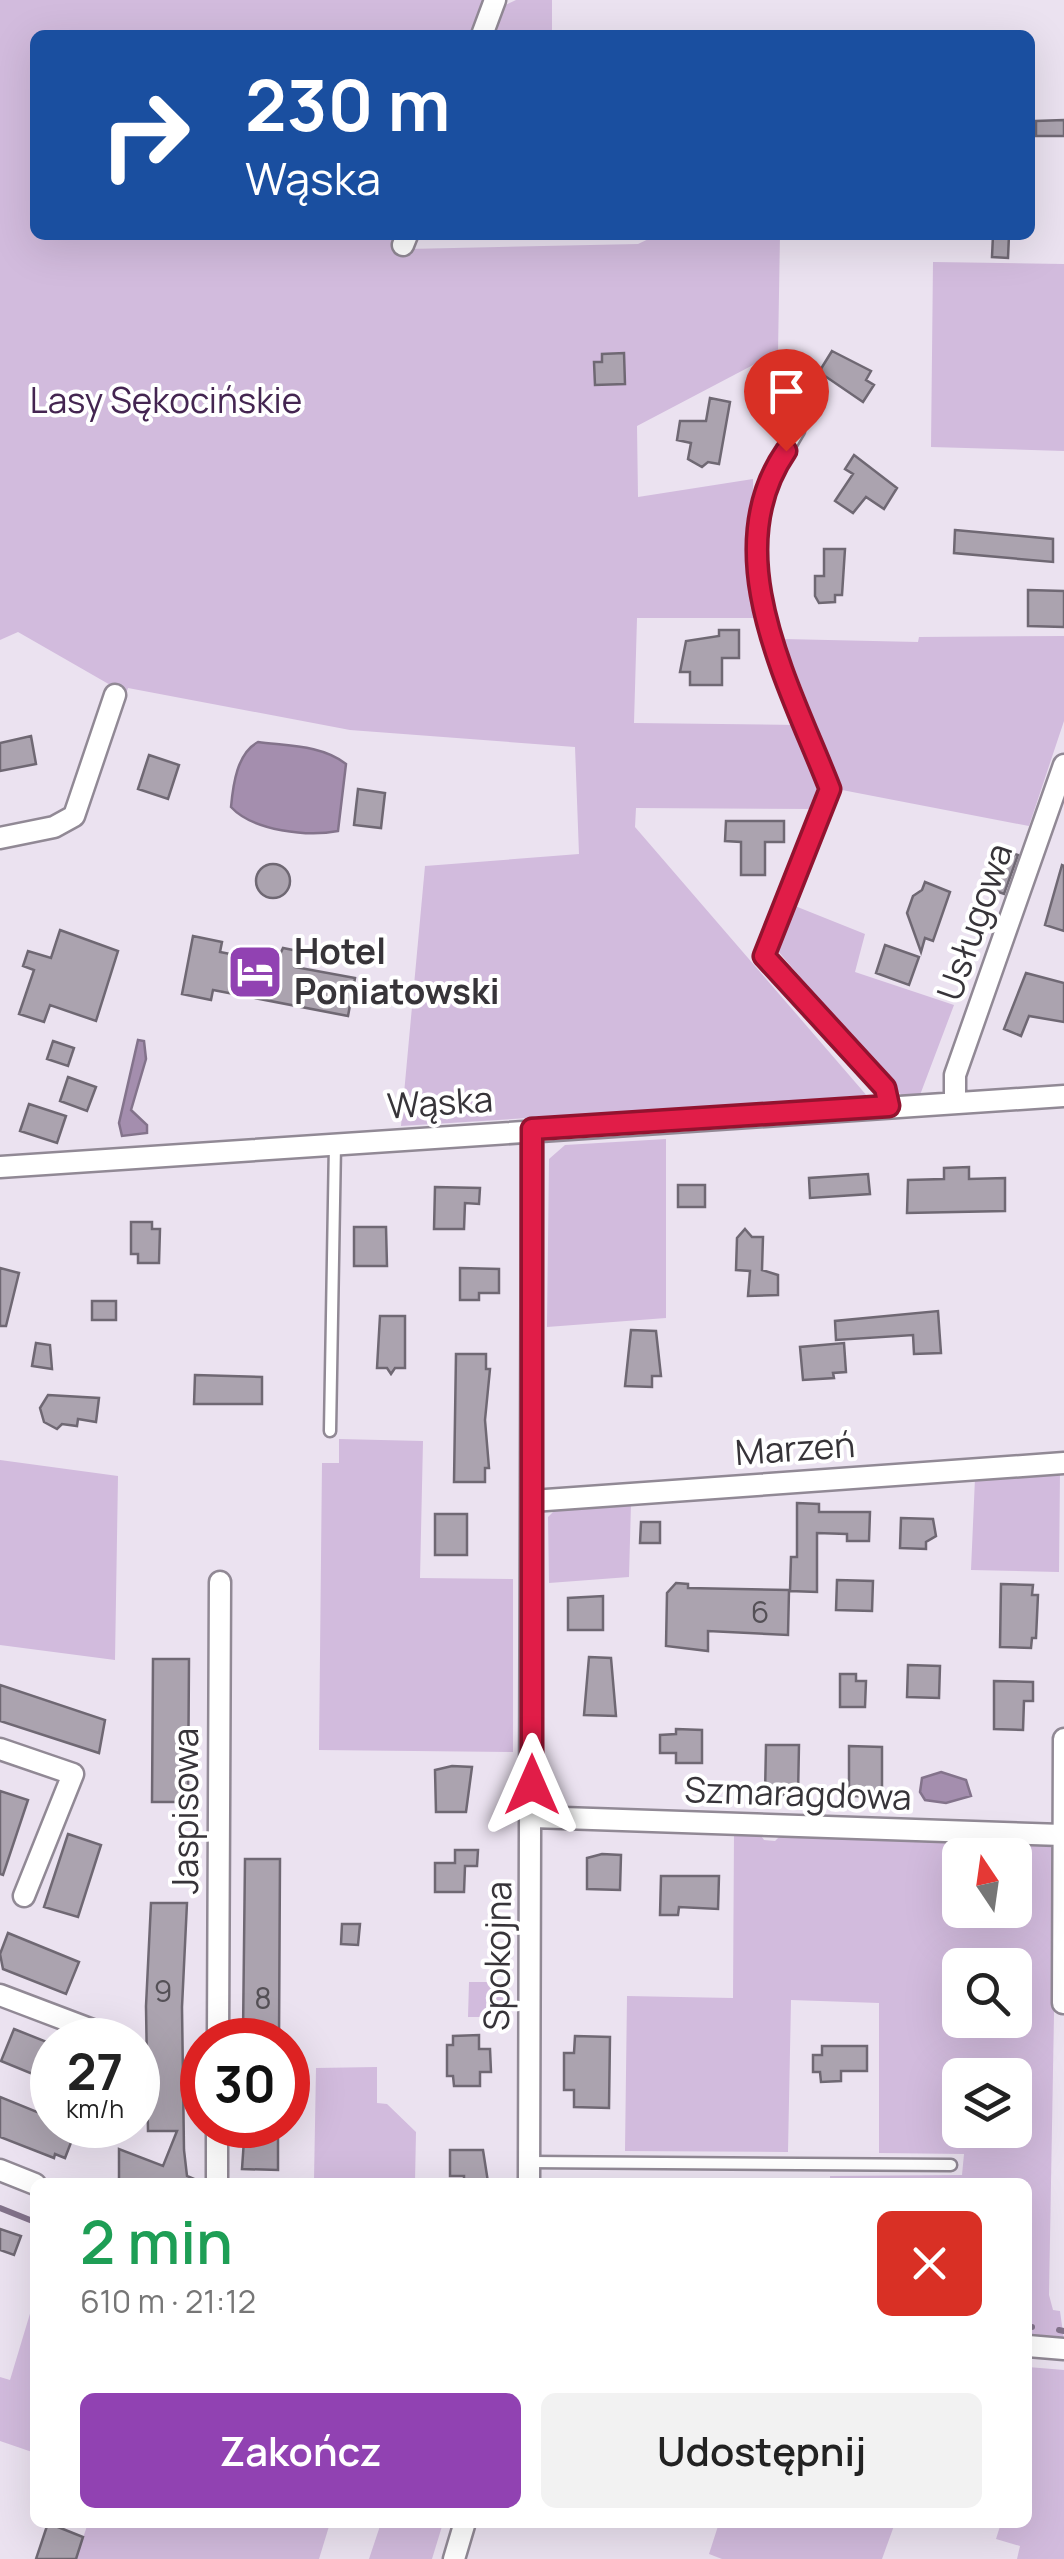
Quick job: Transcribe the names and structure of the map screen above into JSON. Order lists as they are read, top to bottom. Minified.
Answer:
{"streets":{"street":["Usługowa","Wąska","Marzeń","Szmaragdowa","Jaspisowa","Spokojna"]},"crossings":[["Usługowa","Wąska"],["Wąska","Spokojna"],["Marzeń","Spokojna"],["Szmaragdowa","Spokojna"]],"parks":["Lasy Sękocińskie"],"places":{"hotel":["Hotel Poniatowski"]},"house_numbers":["6","9","8"],"north":"top","page":{"turn":["230 m","Wąska"],"speed":"27 km/h","limit":"30","heading":["2 min","610 m · 21:12"],"buttons":["Zakończ","Udostępnij"]}}
